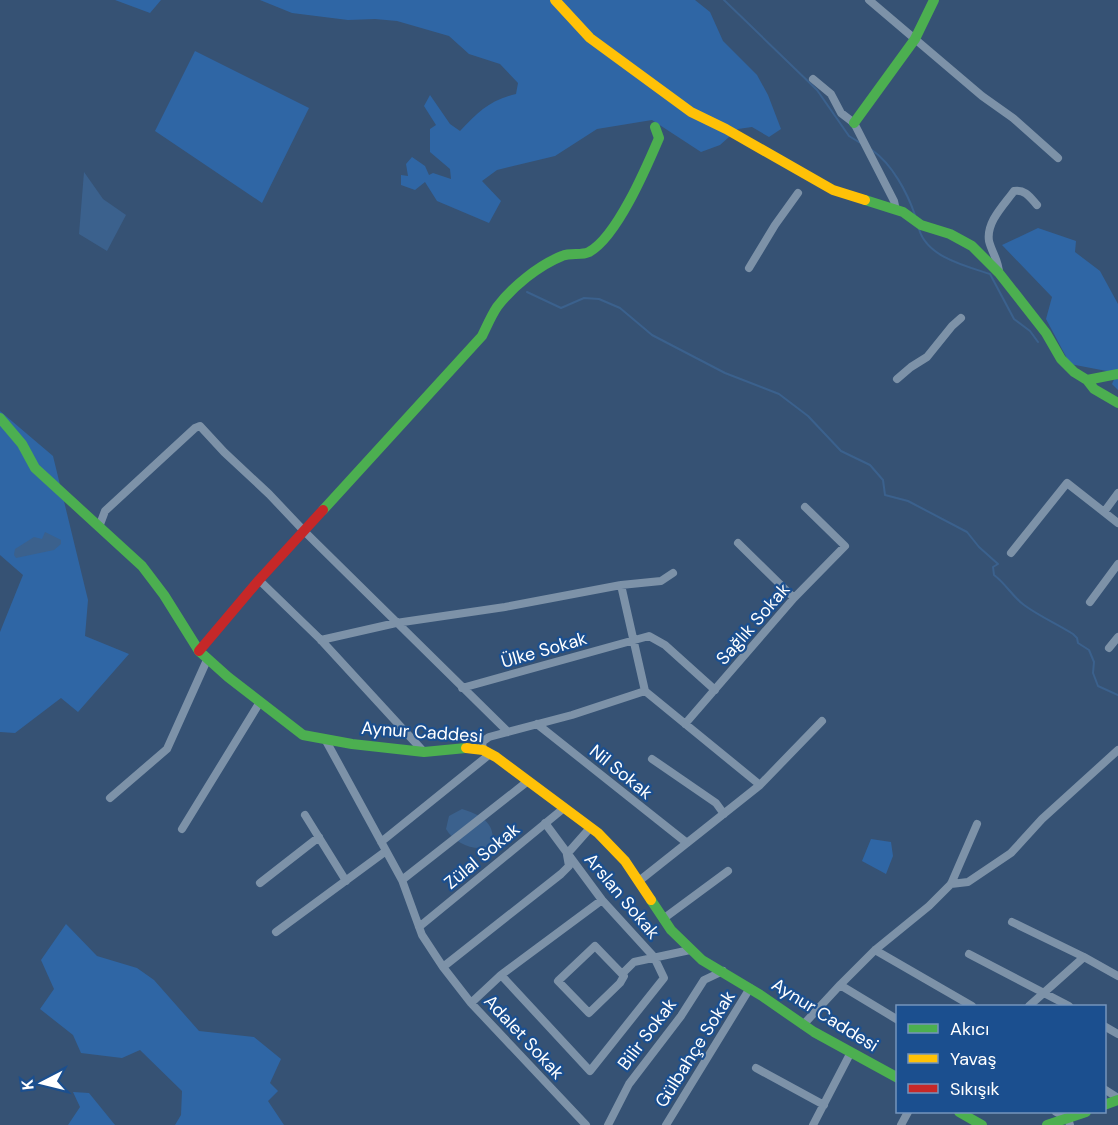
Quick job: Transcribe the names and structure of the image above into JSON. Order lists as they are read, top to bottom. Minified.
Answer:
{"streets":{"street":["Sağlık Sokak","Ülke Sokak","Aynur Caddesi","Nil Sokak","Zülal Sokak","Arslan Sokak","Bilir Sokak","Adalet Sokak","Gülbahçe Sokak"]},"crossings":[["Aynur Caddesi","Zülal Sokak"],["Aynur Caddesi","Bilir Sokak"],["Aynur Caddesi","Adalet Sokak"],["Aynur Caddesi","Gülbahçe Sokak"],["Zülal Sokak","Arslan Sokak"],["Zülal Sokak","Adalet Sokak"]],"legend":["Akıcı","Yavaş","Sıkışık"],"north":"left"}
